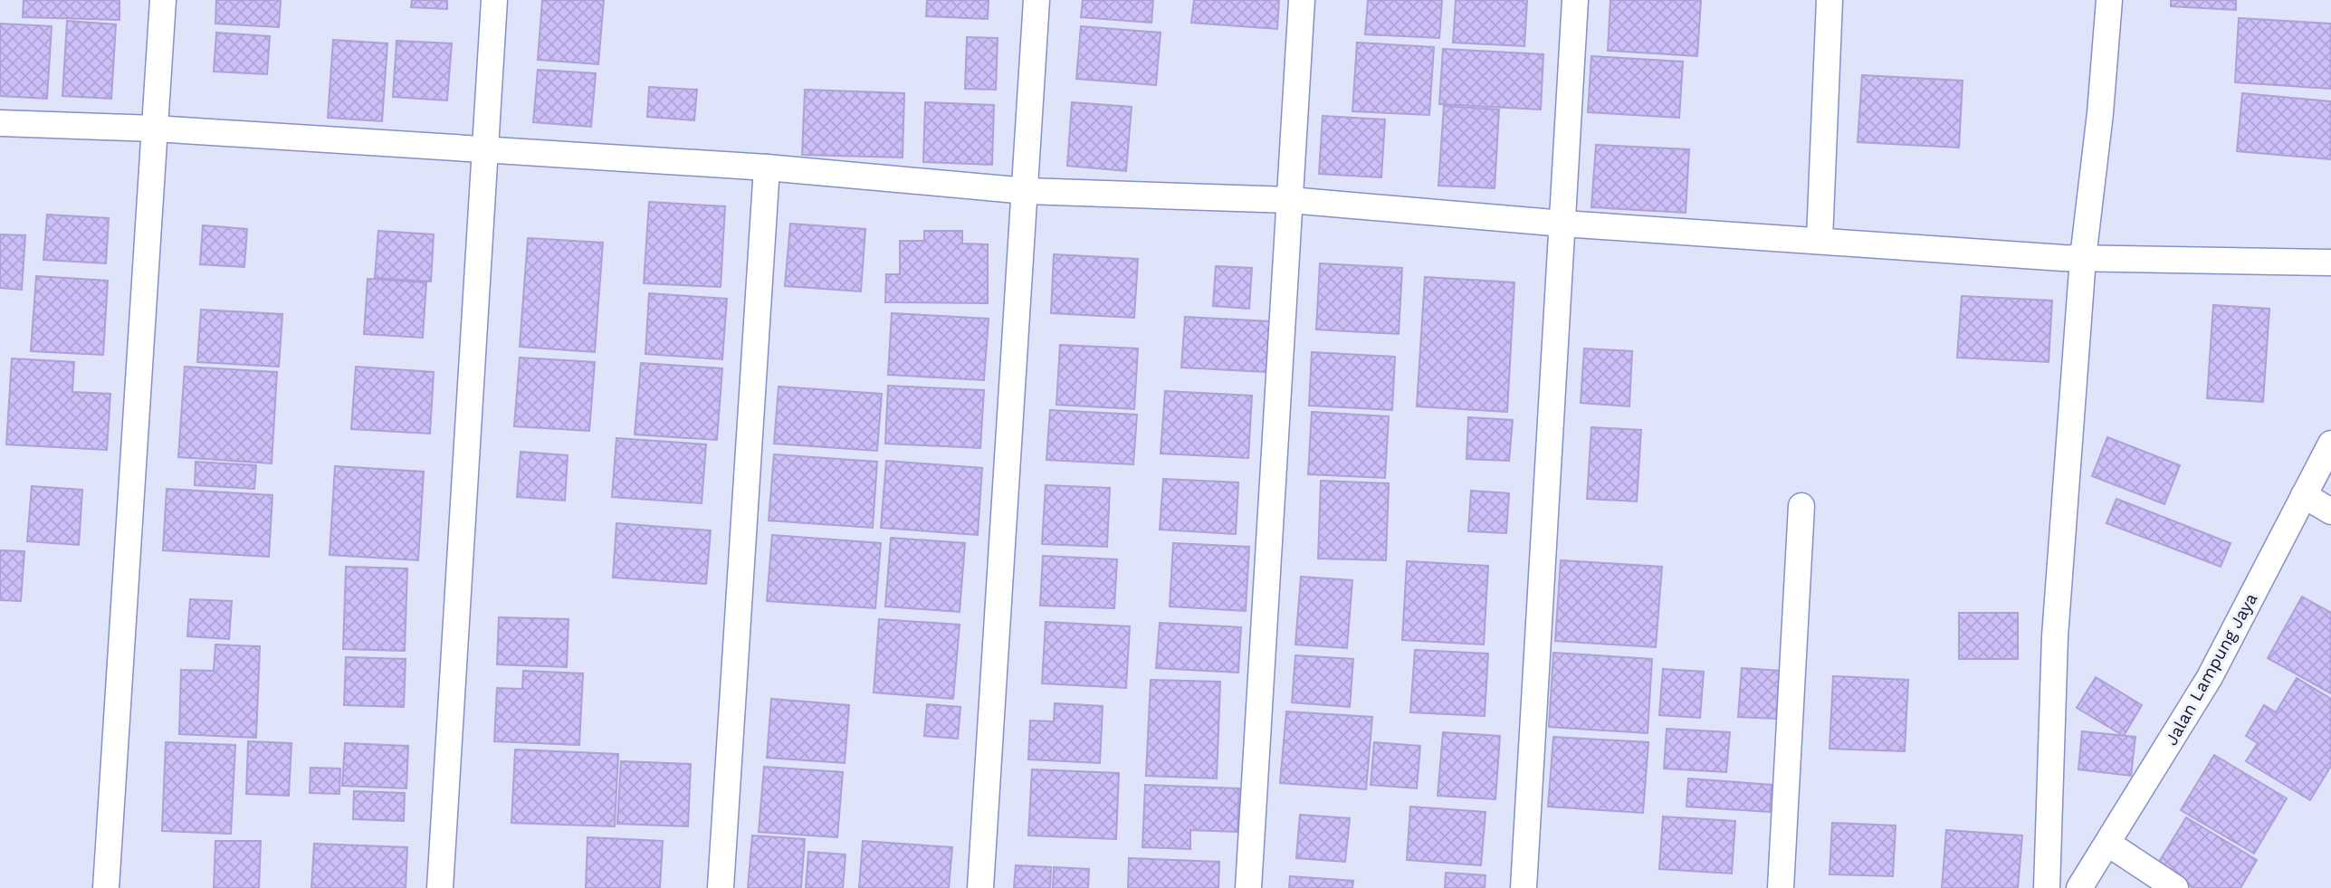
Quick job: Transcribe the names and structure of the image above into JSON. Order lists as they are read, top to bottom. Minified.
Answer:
{"streets":{"street":["Jalan Lampung Jaya"]}}
